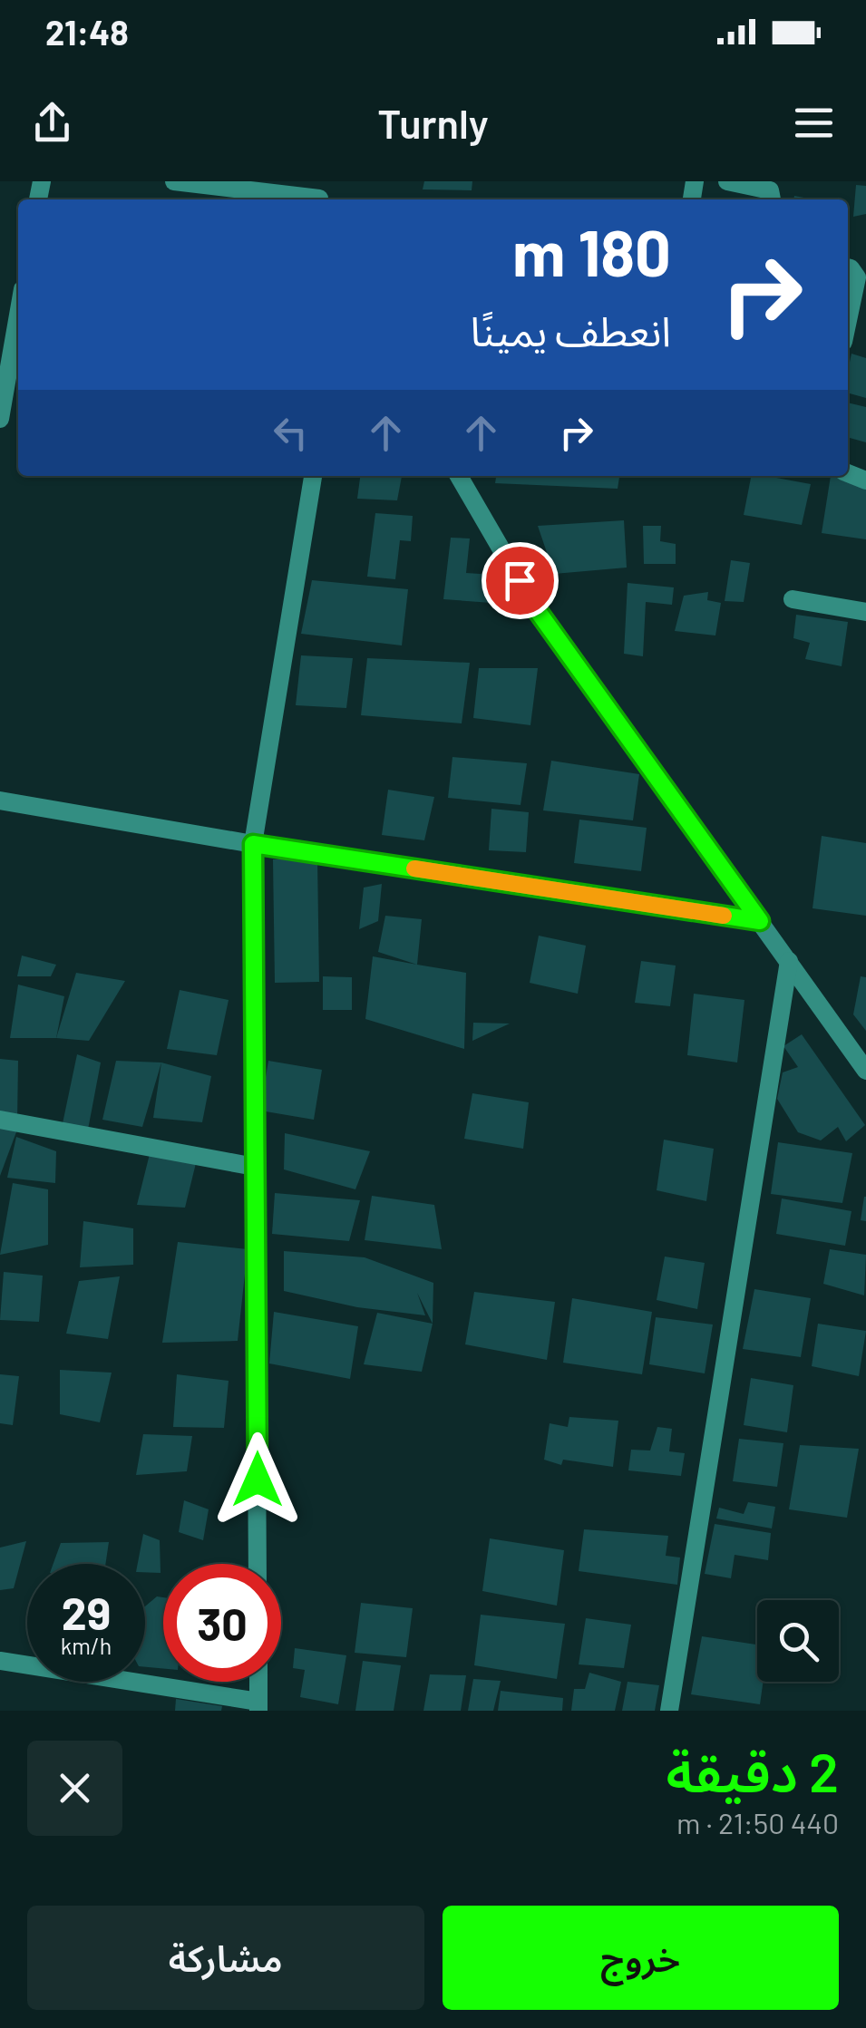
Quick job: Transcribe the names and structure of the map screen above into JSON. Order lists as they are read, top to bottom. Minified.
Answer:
{"page":{"status":"21:48","header":"Turnly","turn":["180 m","انعطف يمينًا"],"speed":"29 km/h","limit":"30","heading":["2 دقيقة","440 m · 21:50"],"buttons":["خروج","مشاركة"]}}
